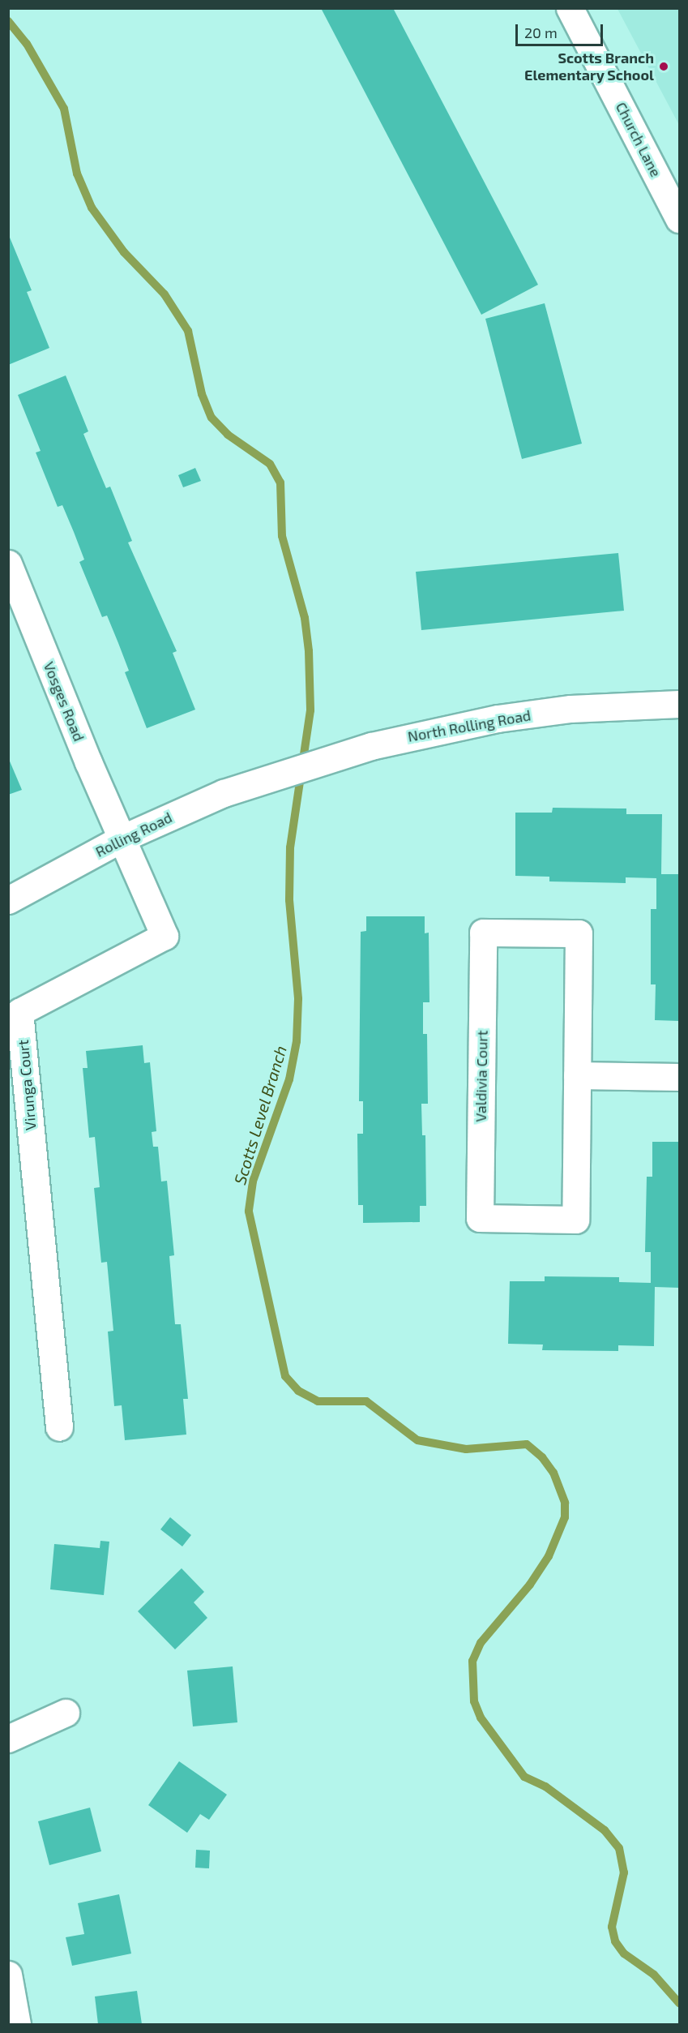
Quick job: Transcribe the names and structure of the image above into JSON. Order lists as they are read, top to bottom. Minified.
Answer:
{"streets":{"street":["Church Lane","Vosges Road","North Rolling Road","Rolling Road","Valdivia Court","Virunga Court"]},"crossings":[["Vosges Road","Rolling Road"],["Vosges Road","Virunga Court"],["North Rolling Road","Rolling Road"],["Rolling Road","Virunga Court"]],"water":["Scotts Level Branch"],"places":["Scotts Branch Elementary School"],"scale_bar":"20 m"}
